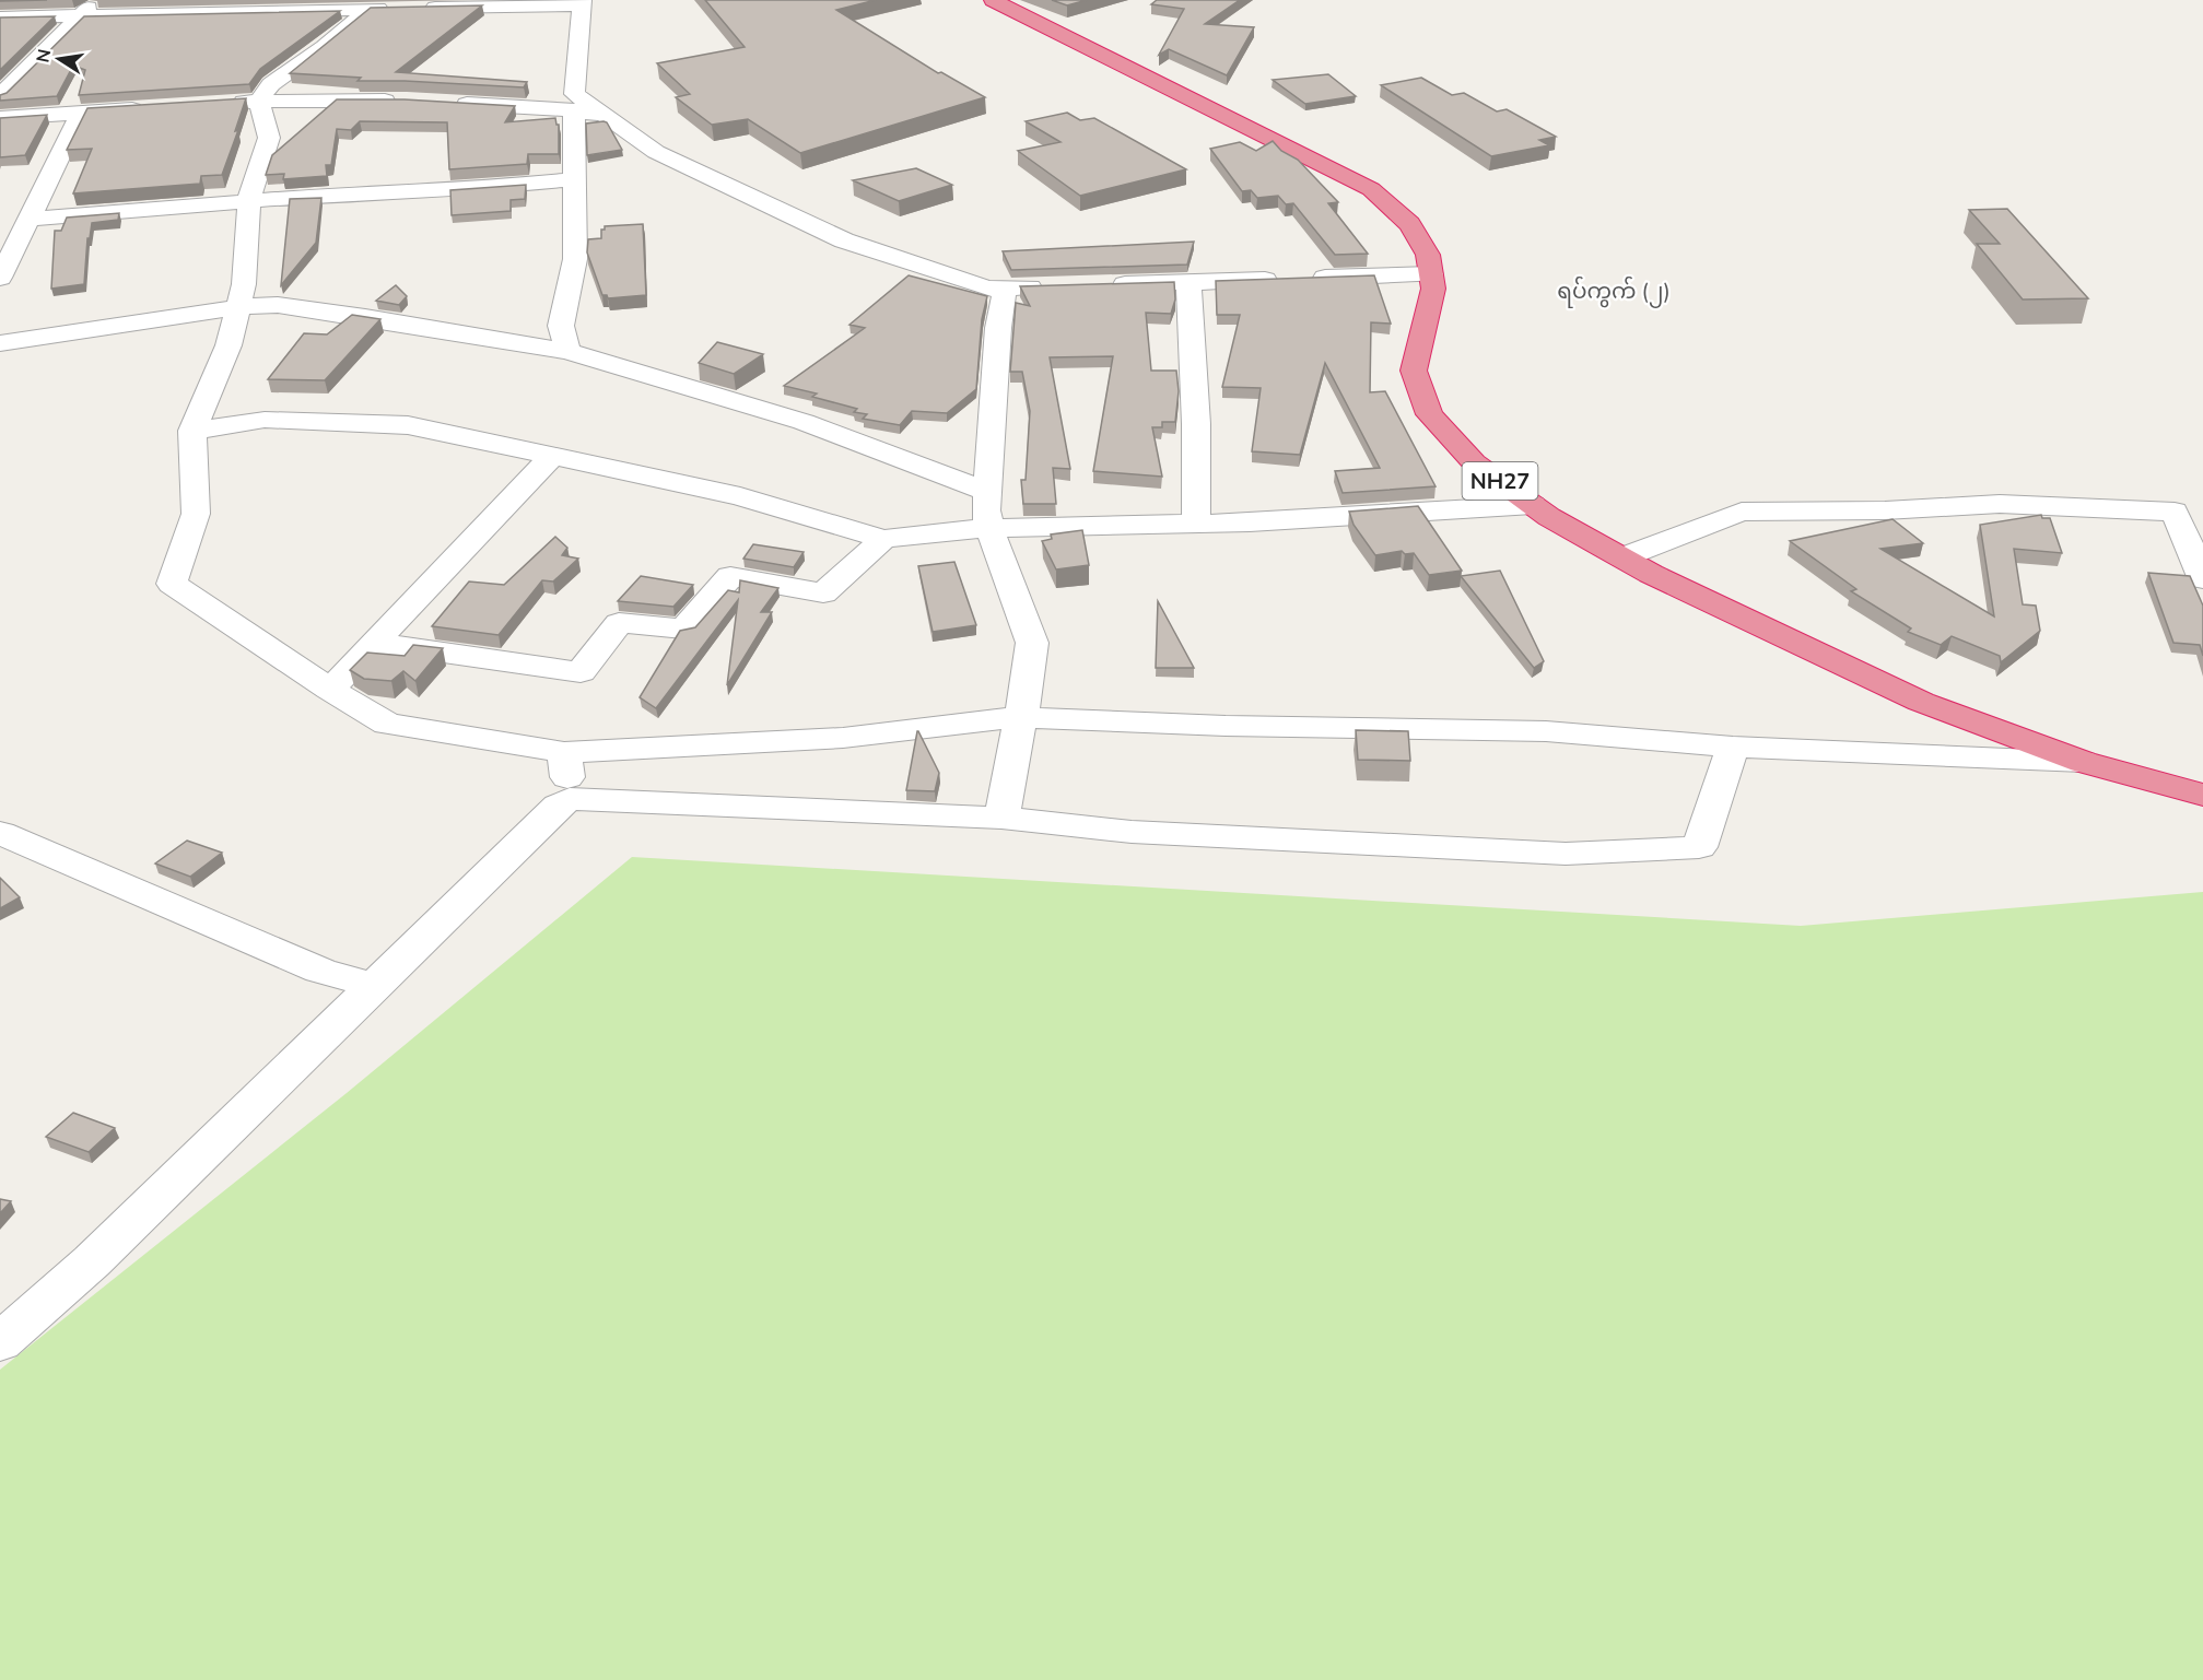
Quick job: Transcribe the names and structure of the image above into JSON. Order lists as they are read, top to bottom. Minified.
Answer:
{"streets":{"highway":["NH27"]},"districts":["ရပ်ကွက် (၂)"],"north":"left"}
